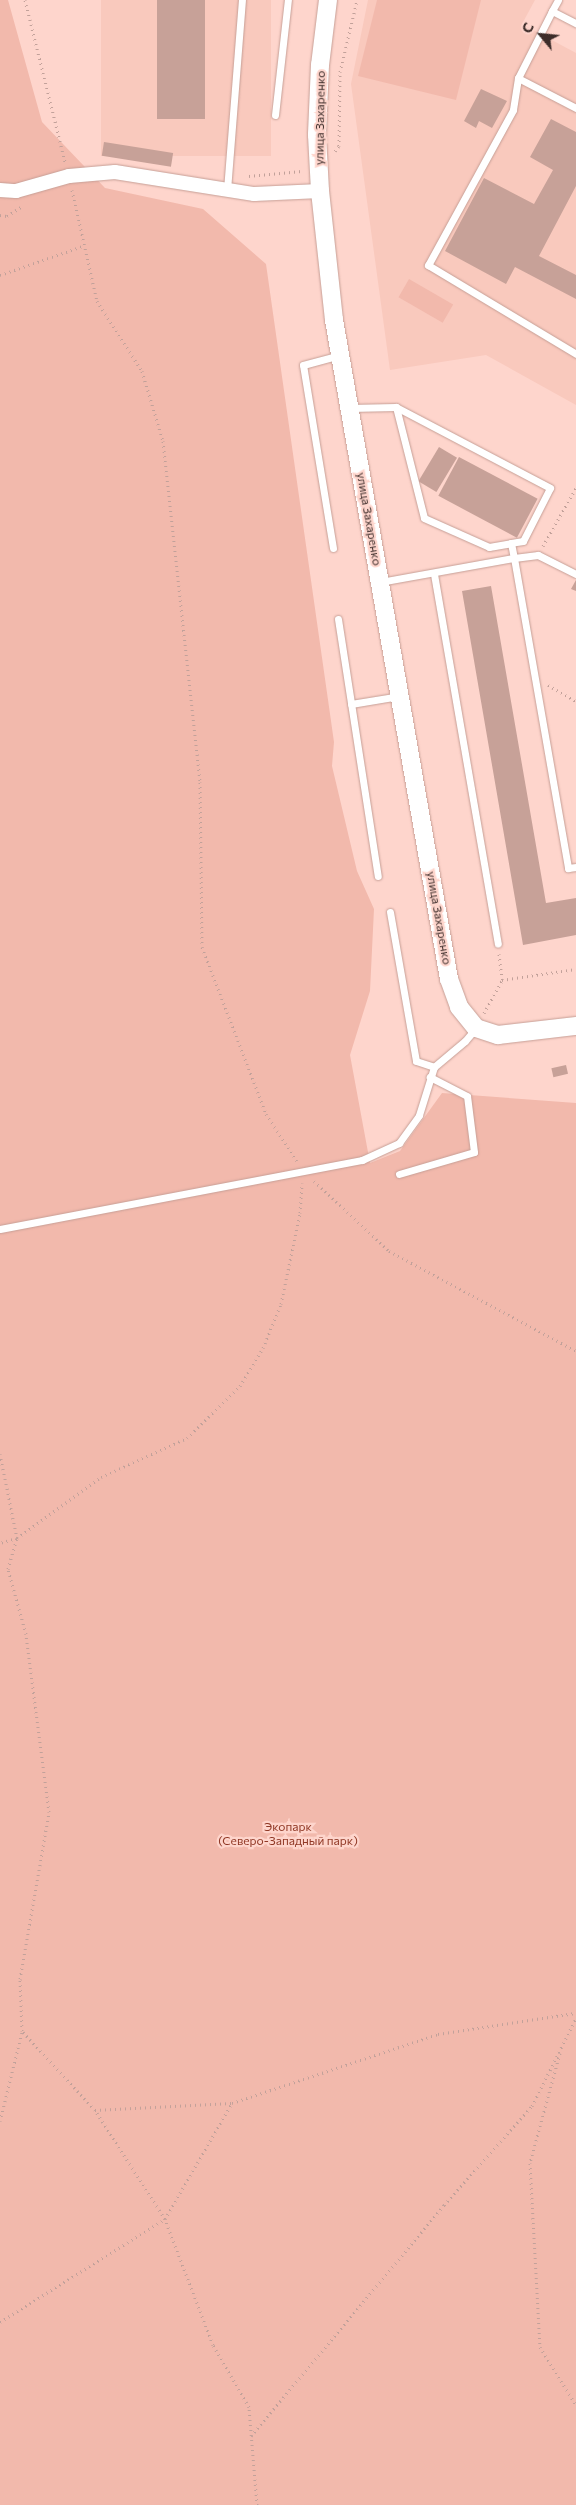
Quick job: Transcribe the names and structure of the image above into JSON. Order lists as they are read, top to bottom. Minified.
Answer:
{"streets":{"street":["улица Захаренко"]},"parks":["Экопарк (Северо-Западный парк)"],"north":"top left"}
